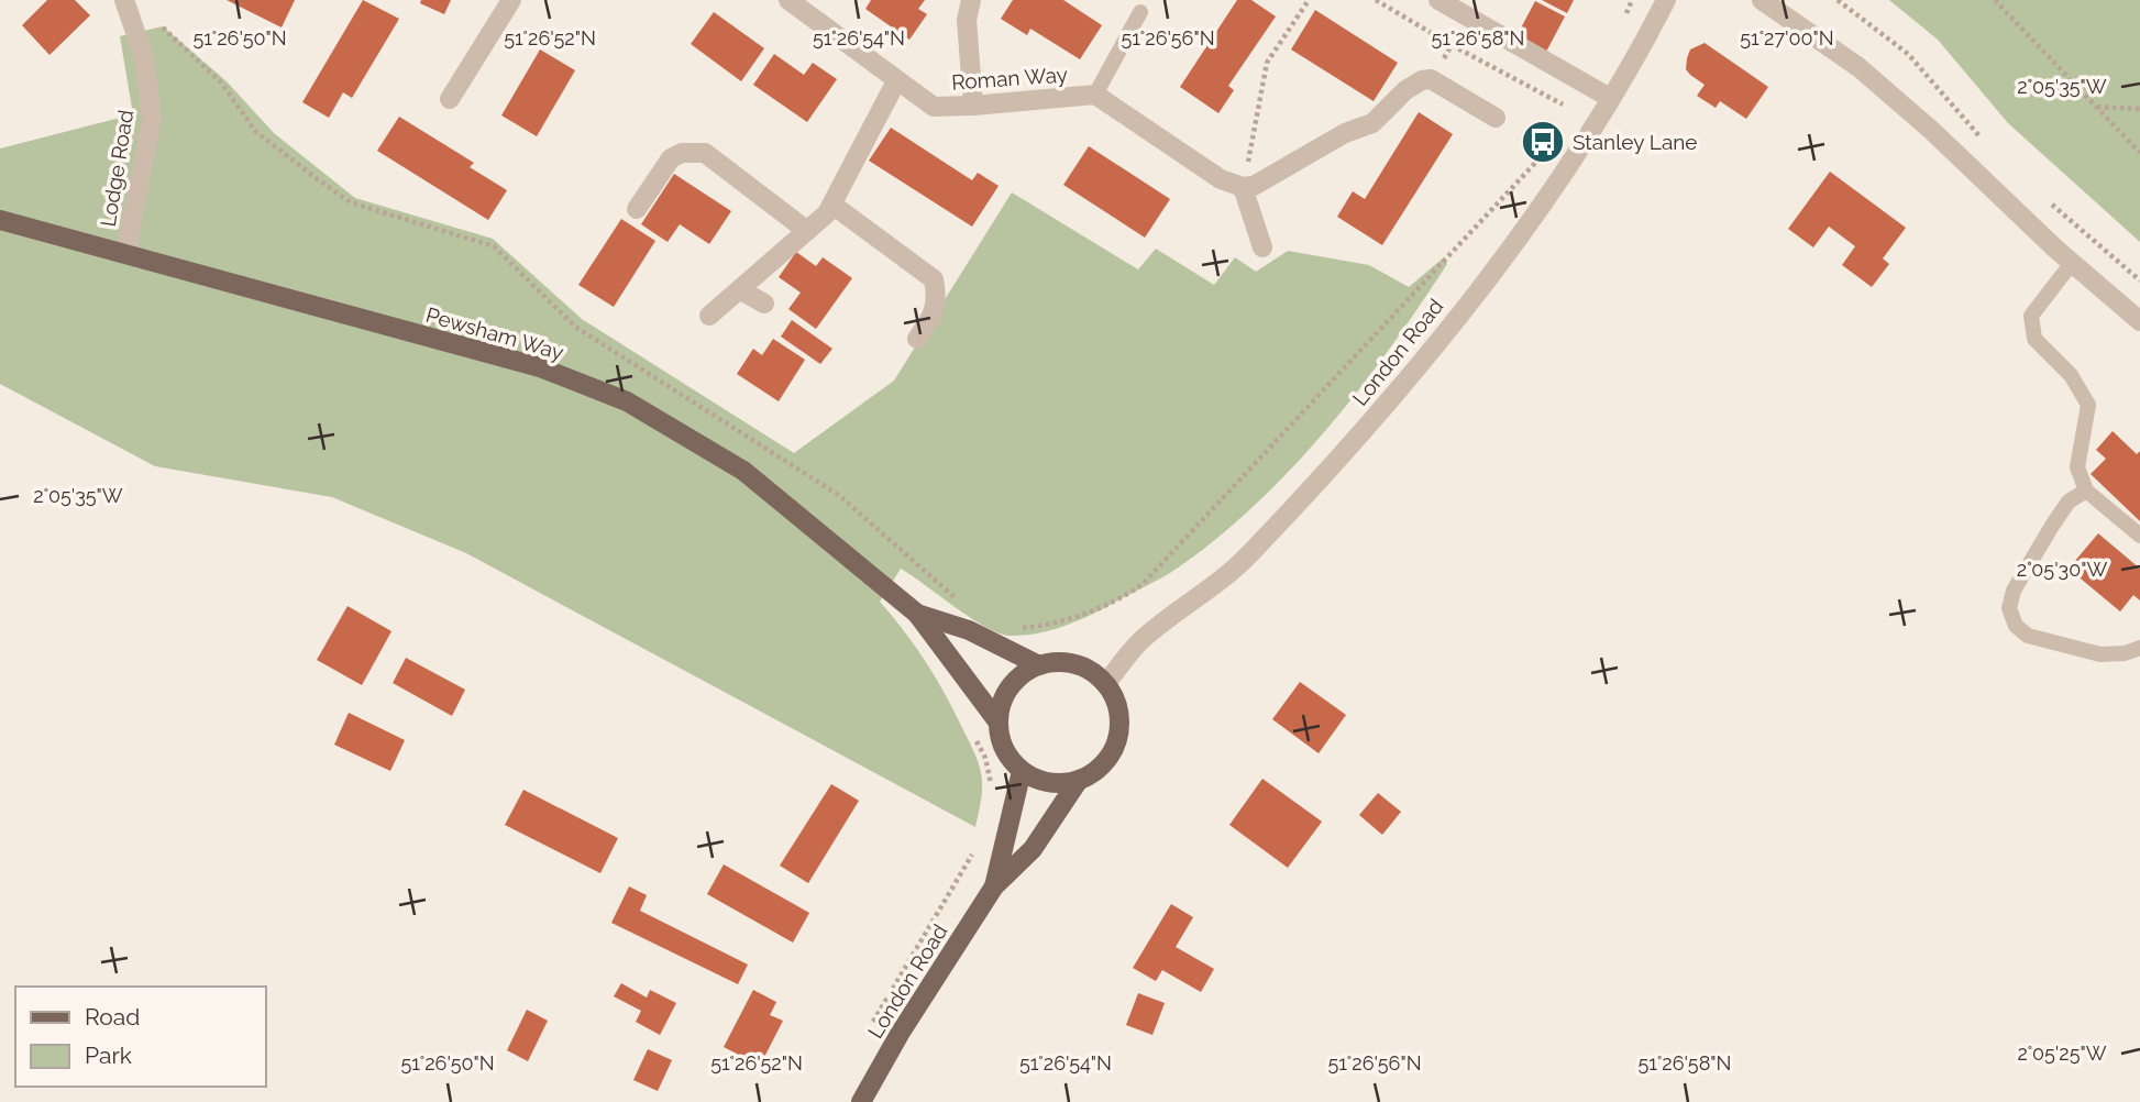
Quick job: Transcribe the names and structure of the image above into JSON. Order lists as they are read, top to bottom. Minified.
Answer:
{"streets":{"main road":["Pewsham Way","London Road"],"street":["Roman Way","Lodge Road"]},"crossings":[["Lodge Road","Pewsham Way"],["Pewsham Way","London Road"]],"places":{"bus stop":["Stanley Lane"]},"legend":["Road","Park"],"coordinates":["51°26'50\"N","51°26'52\"N","51°26'54\"N","51°26'56\"N","51°26'58\"N","51°27'00\"N","2°05'35\"W","2°05'30\"W","2°05'25\"W"]}
